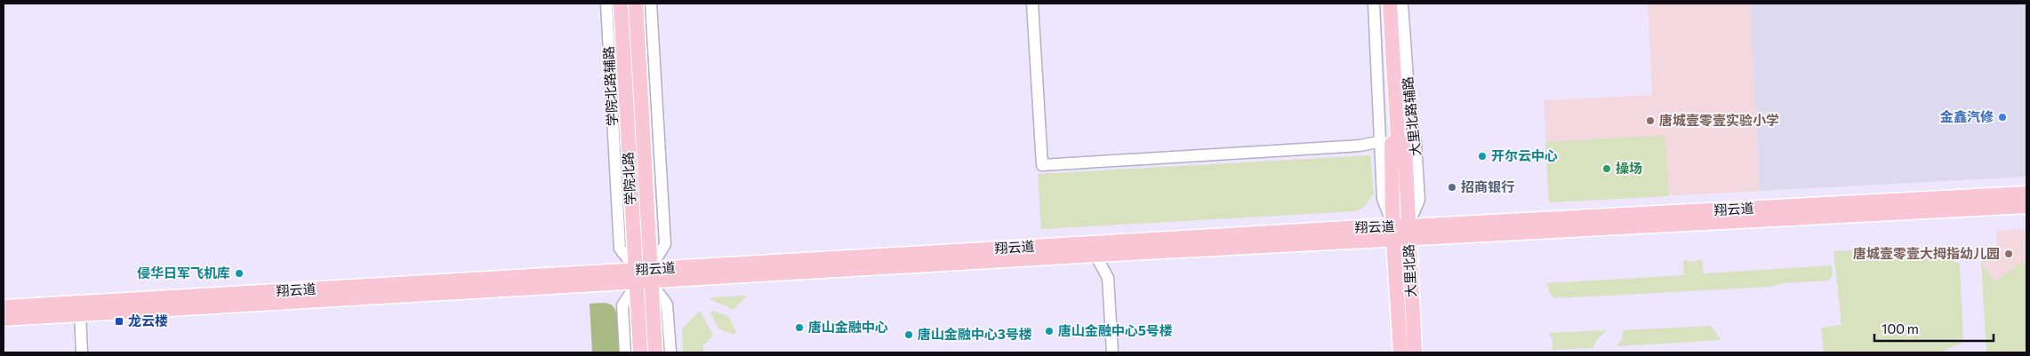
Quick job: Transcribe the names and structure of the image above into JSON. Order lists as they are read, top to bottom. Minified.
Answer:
{"streets":{"main road":["学院北路","翔云道","大里北路"],"street":["学院北路辅路","大里北路辅路"]},"crossings":[["学院北路辅路","学院北路"],["大里北路辅路","翔云道"],["大里北路辅路","大里北路"],["学院北路","翔云道"],["翔云道","大里北路"]],"places":{"other":["金鑫汽修","唐城壹零壹实验小学","开尔云中心","操场","招商银行","唐城壹零壹大拇指幼儿园","侵华日军飞机库","唐山金融中心","唐山金融中心5号楼","唐山金融中心3号楼"],"transit":["龙云楼"]},"scale_bar":"100 m"}
